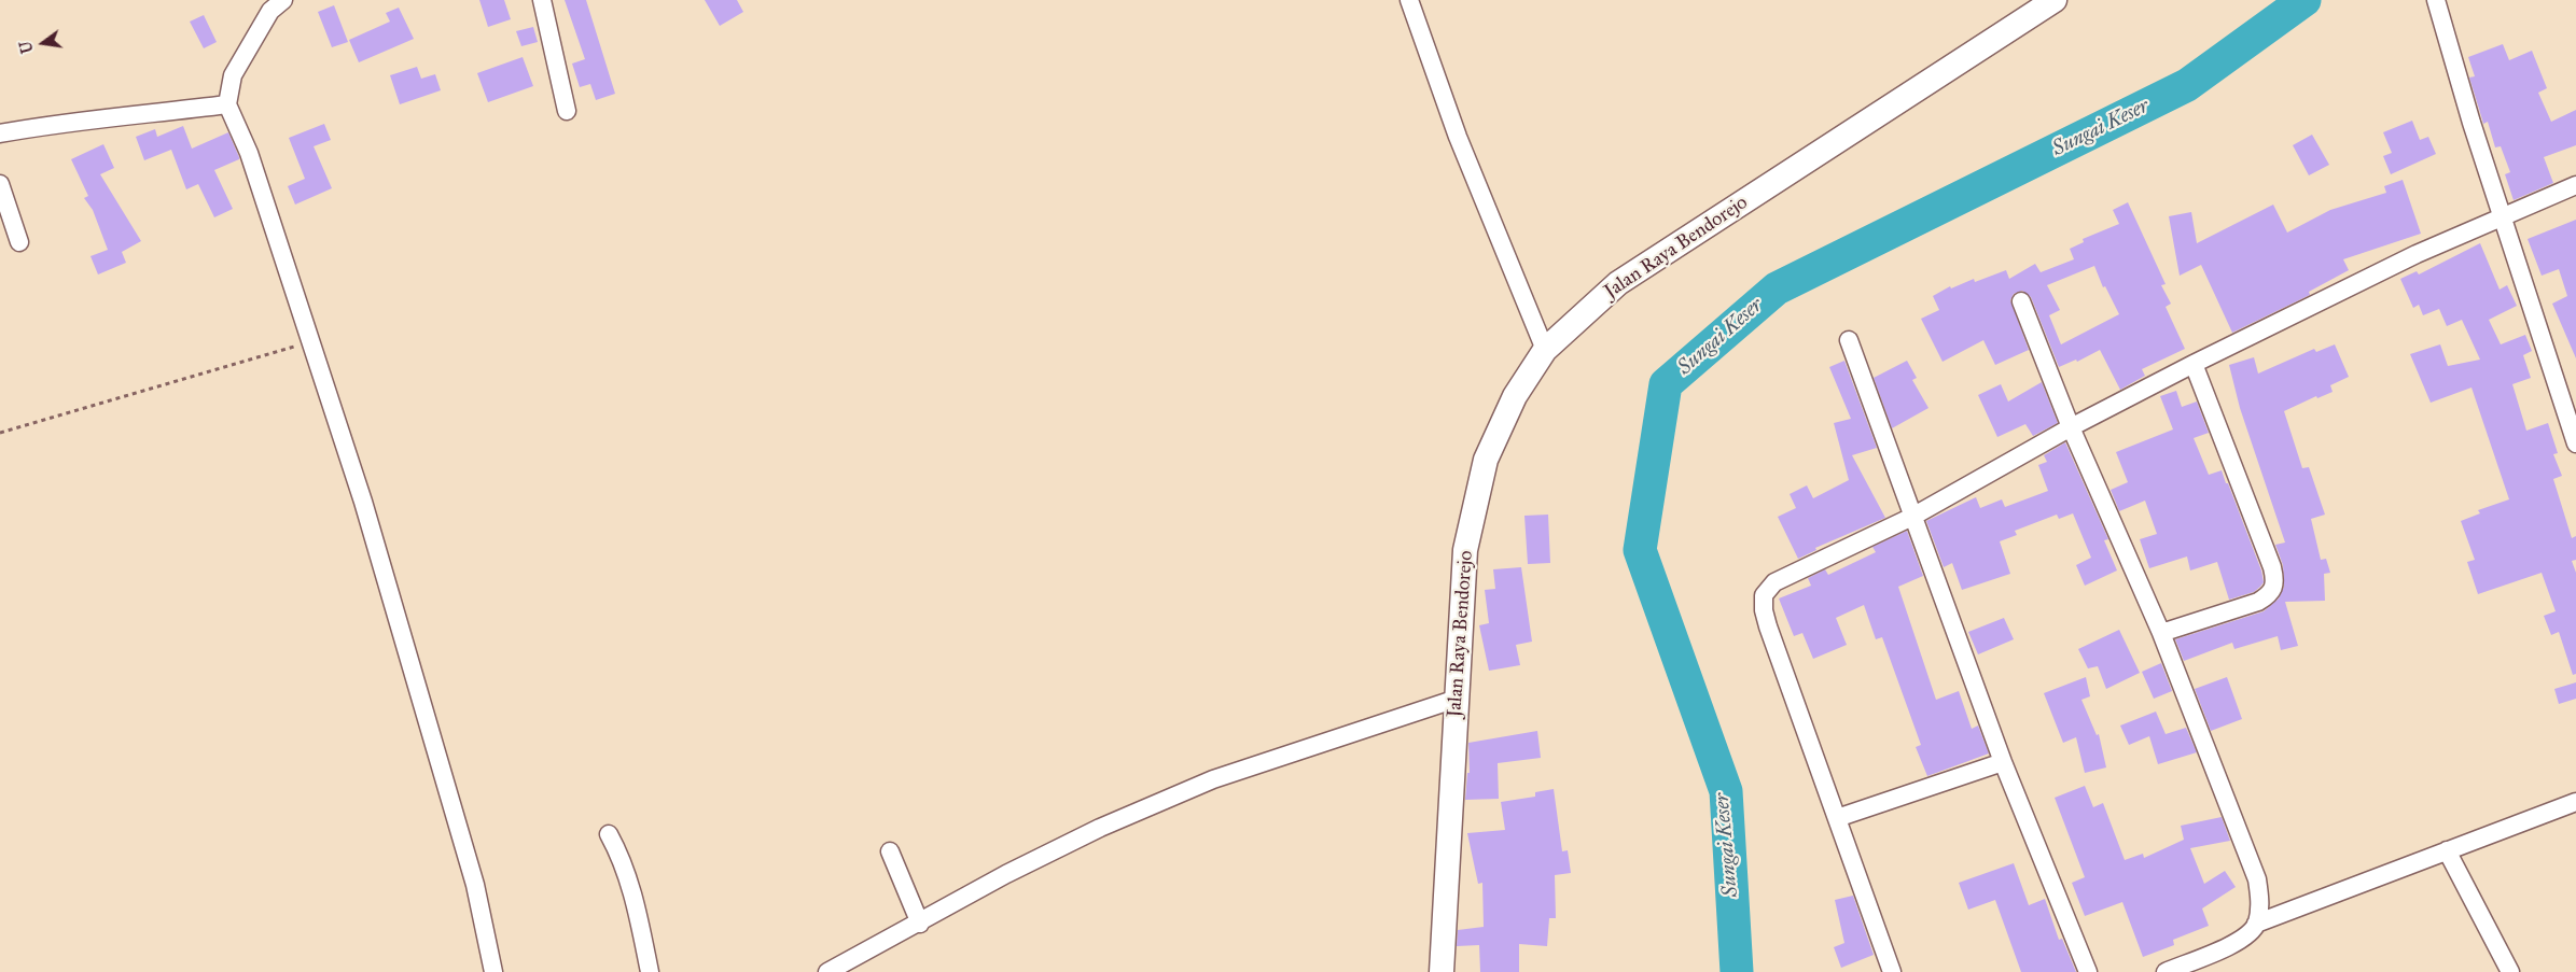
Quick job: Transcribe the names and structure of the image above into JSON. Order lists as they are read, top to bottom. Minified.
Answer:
{"streets":{"main road":["Jalan Raya Bendorejo"]},"water":["Sungai Keser"],"north":"left"}
